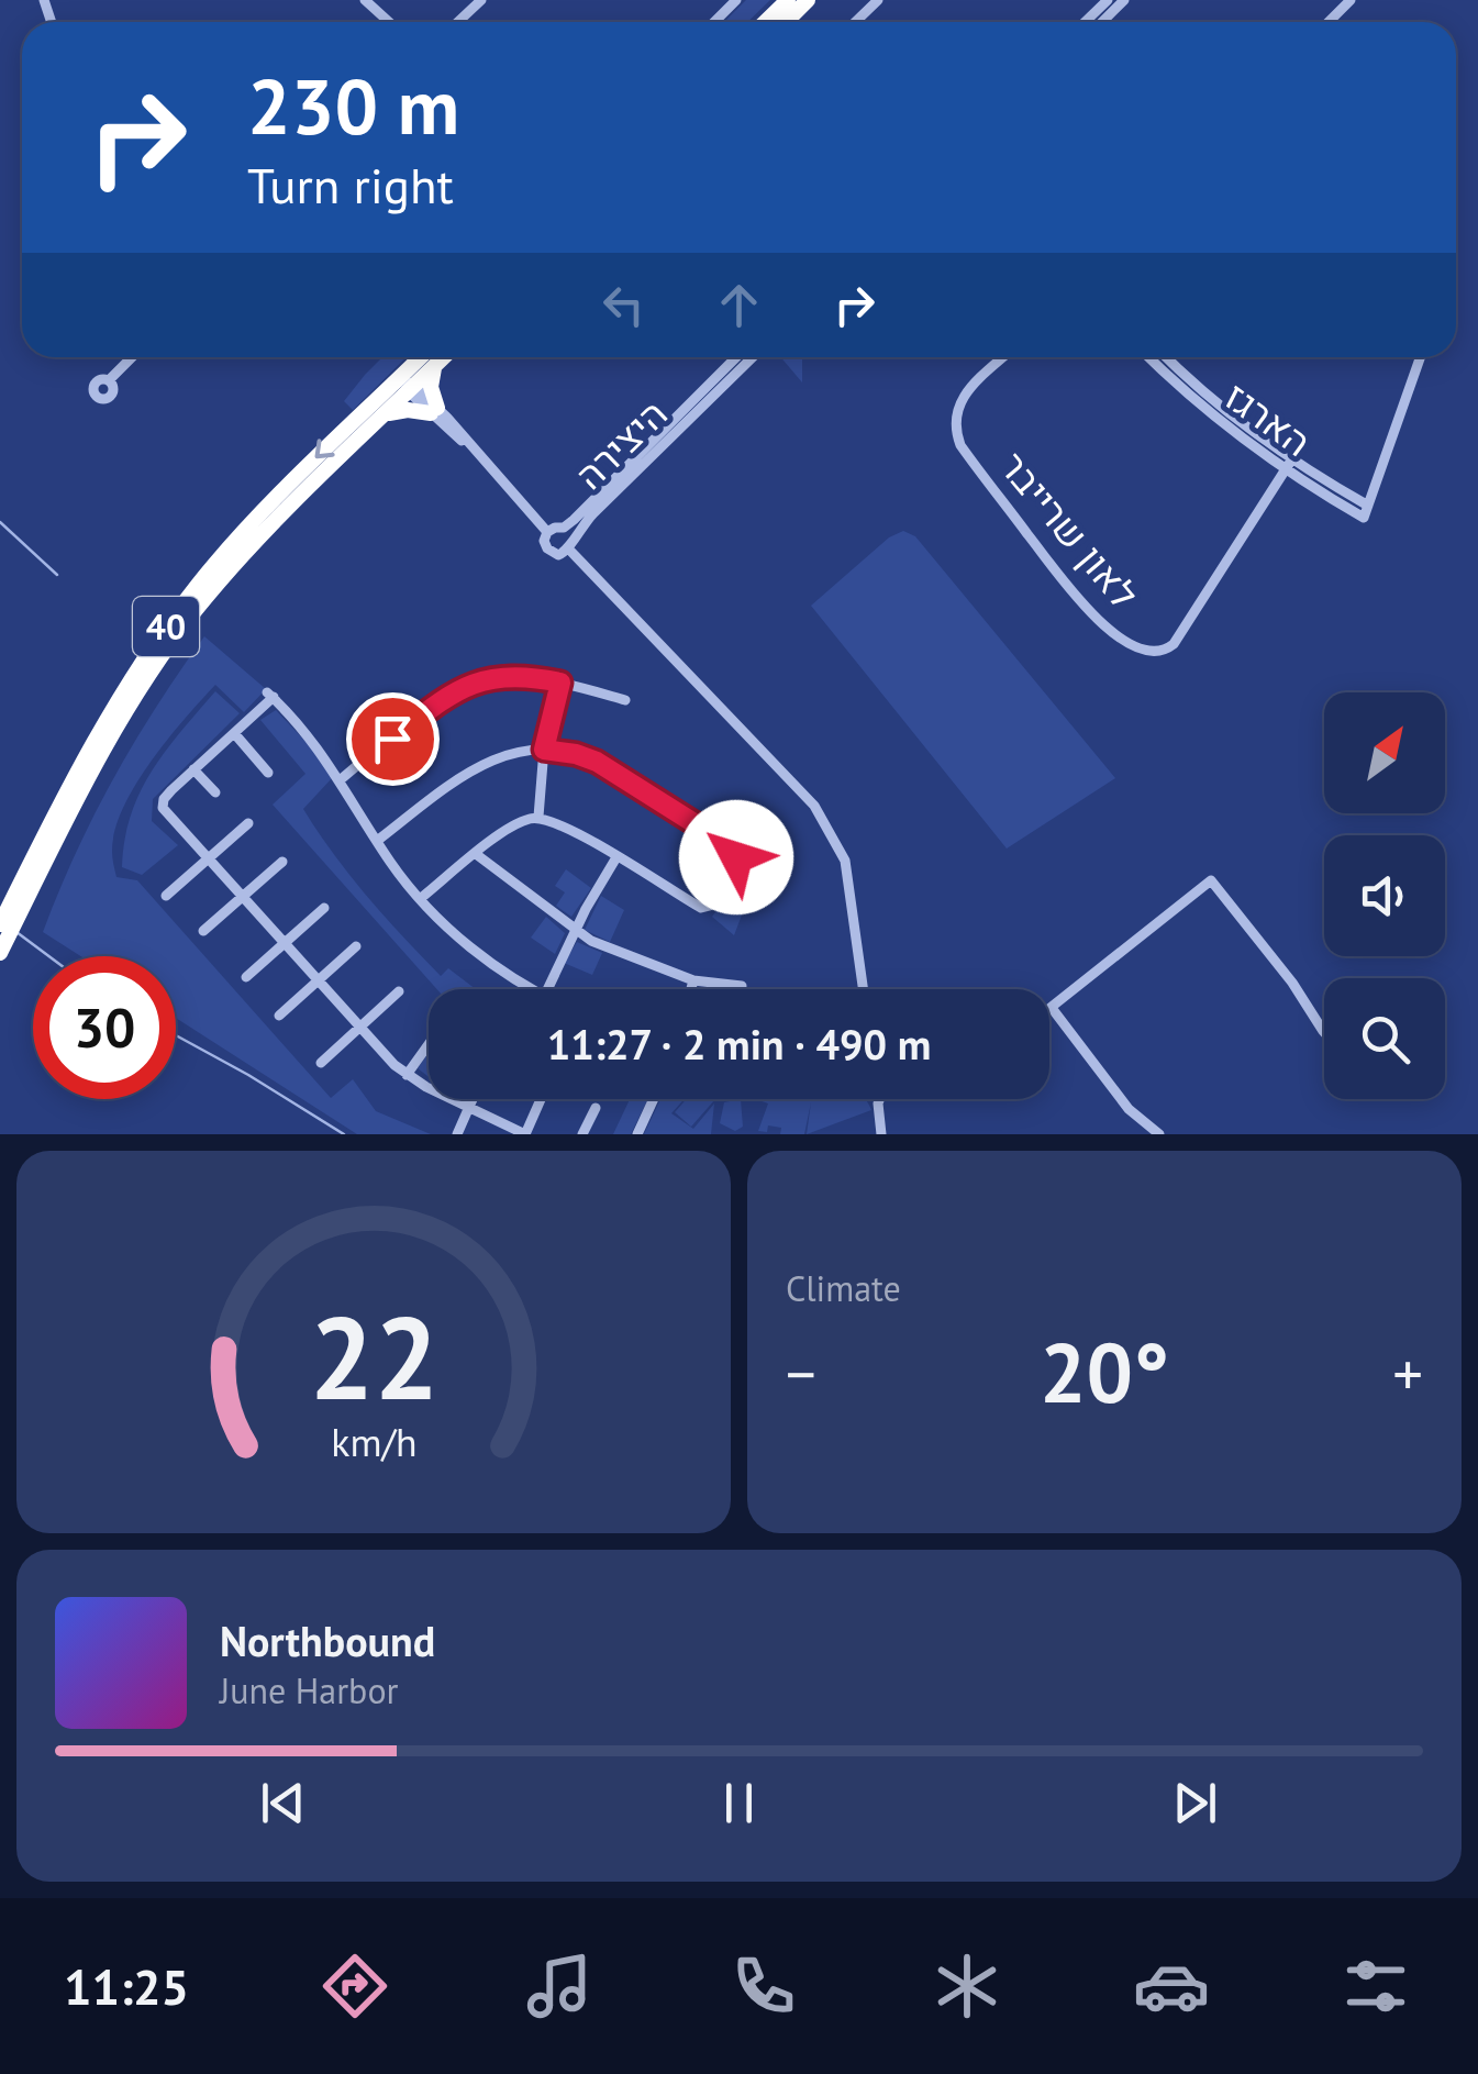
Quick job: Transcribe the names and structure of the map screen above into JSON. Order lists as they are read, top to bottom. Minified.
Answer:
{"streets":{"highway":["40"],"street":["הארגז","היצירה","לאון שרייבר"]},"crossings":[["הארגז","לאון שרייבר"]],"north":"top right","page":{"turn":["230 m","Turn right"],"limit":"30","trip":"11:27 · 2 min · 490 m","tile":"Climate","heat":["−","20°","+"],"song":["Northbound","June Harbor"],"tabs":"11:25","gauge":["22","km/h"]}}
